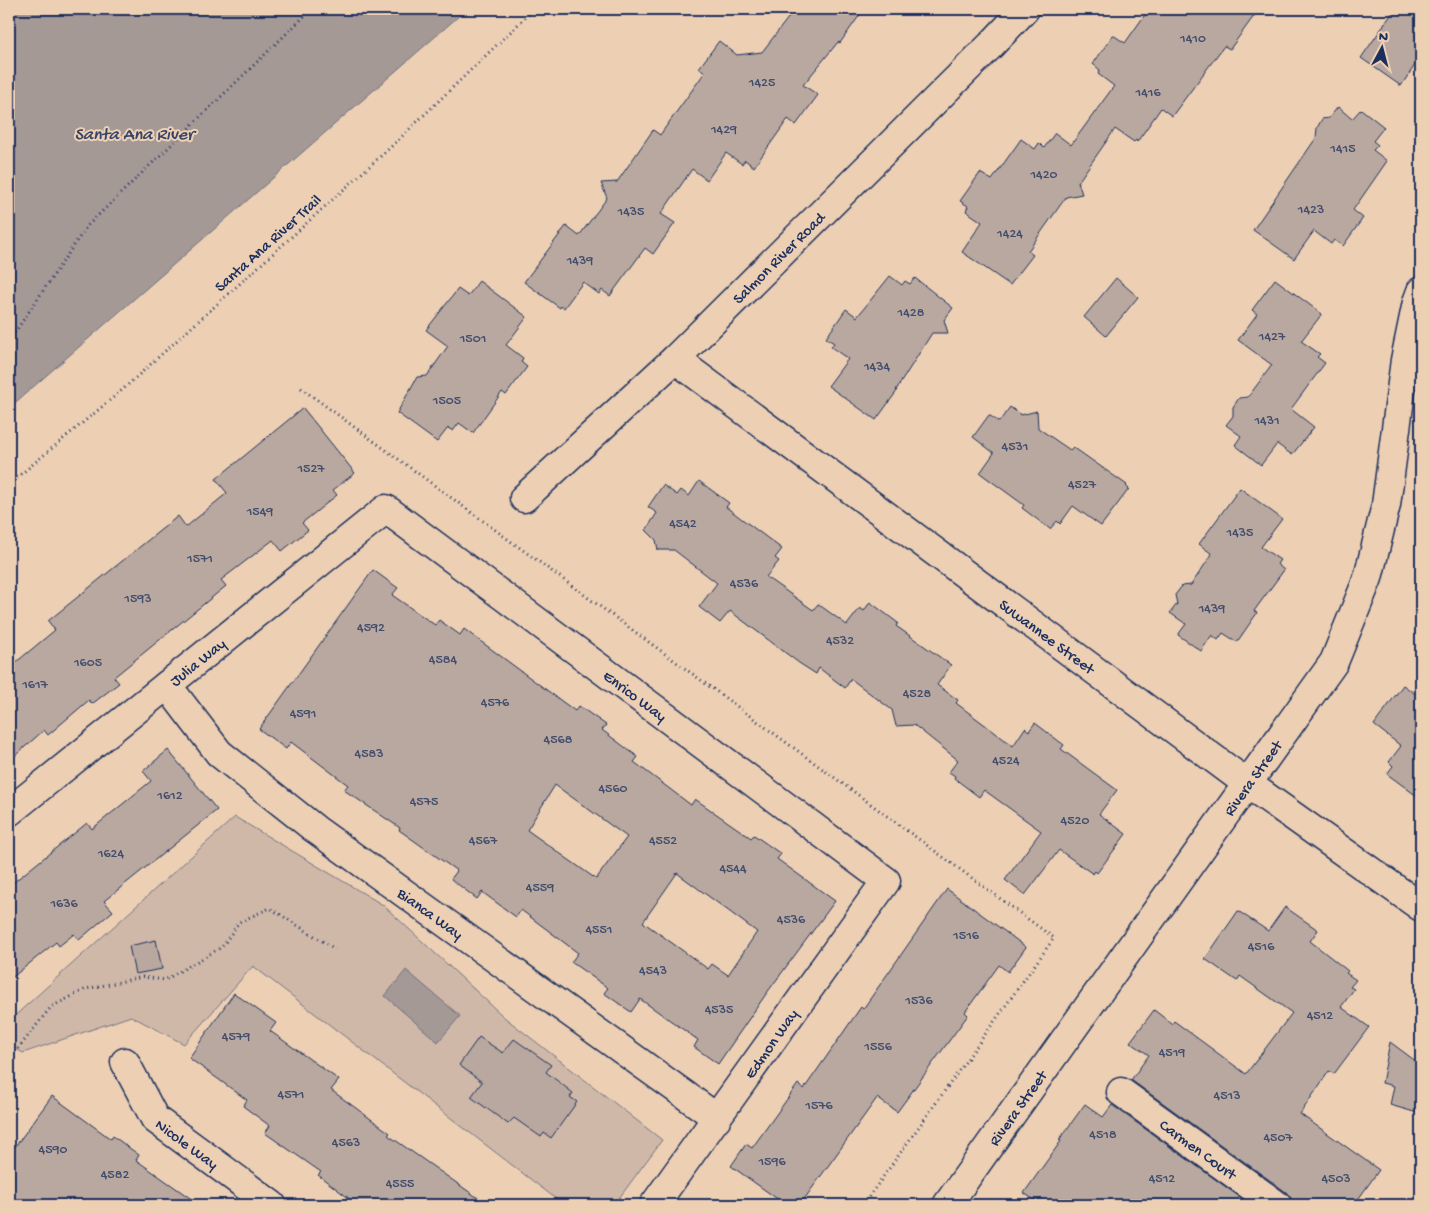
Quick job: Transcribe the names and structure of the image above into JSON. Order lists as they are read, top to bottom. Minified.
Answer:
{"streets":{"street":["Salmon River Road","Suwannee Street","Julia Way","Enrico Way","Rivera Street","Bianca Way","Edmon Way","Nicole Way","Carmen Court"],"path":["Santa Ana River Trail"]},"crossings":[["Salmon River Road","Suwannee Street"],["Suwannee Street","Rivera Street"],["Julia Way","Enrico Way"],["Julia Way","Bianca Way"],["Enrico Way","Edmon Way"],["Bianca Way","Edmon Way"]],"water":["Santa Ana River"],"house_numbers":["1410","1425","1416","1429","1415","1420","1423","1435","1424","1439","1428","1427","1501","1434","1505","1431","4531","1527","4527","1549","4542","1435","1571","4536","1593","1439","4592","4532","4584","1605","1617","4528","4576","4591","4568","4583","4524","4560","1612","4575","4520","4567","4552","1624","4544","4559","1636","4536","4551","1516","4516","4543","1536","4535","4512","4579","1556","4519","4571","4513","1576","4518","4507","4563","4590","1596","4582","4512","4503","4555"],"north":"top"}
